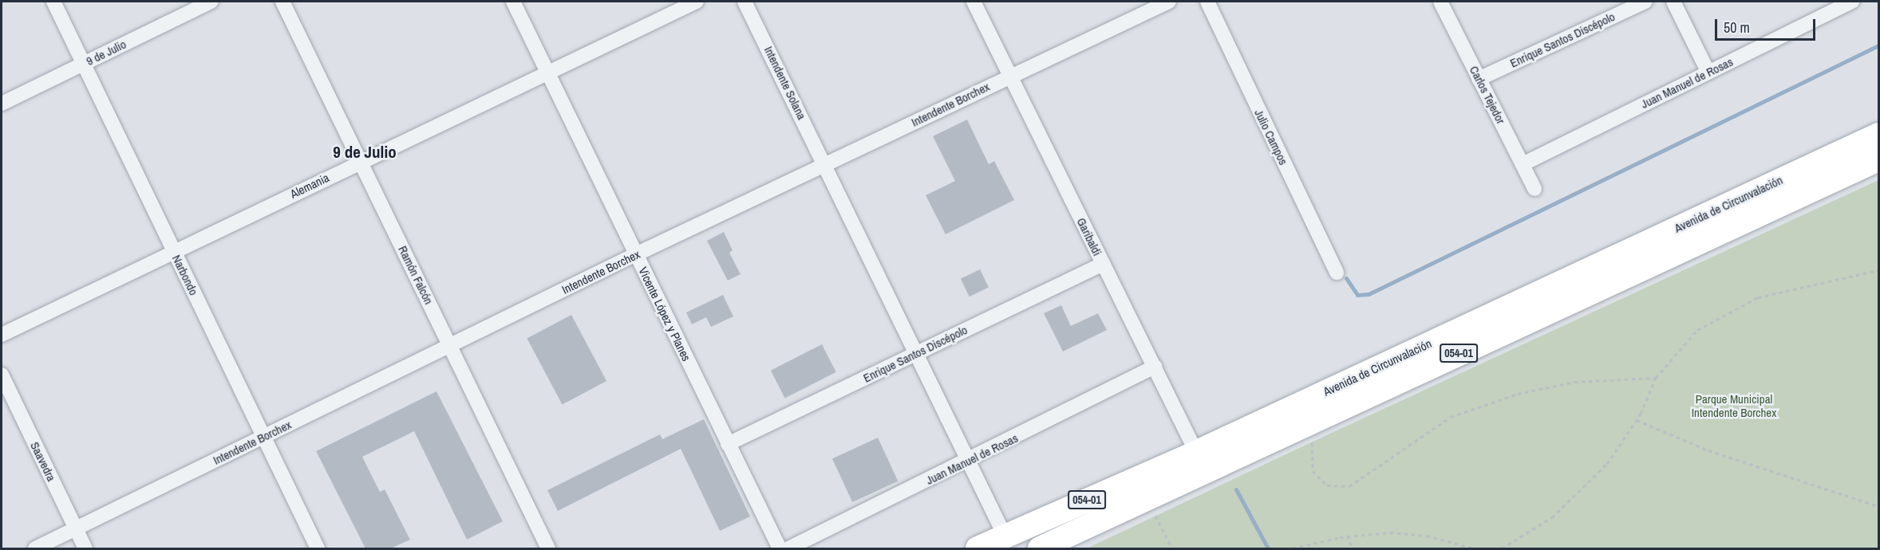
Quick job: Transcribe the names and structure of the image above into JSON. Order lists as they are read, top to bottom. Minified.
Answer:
{"streets":{"highway":["Avenida de Circunvalación","054-01"],"street":["Enrique Santos Discépolo","9 de Julio","Intendente Solana","Juan Manuel de Rosas","Carlos Tejedor","Intendente Borchex","Julio Campos","Alemania","Garibaldi","Narbondo","Ramón Falcón","Vicente López y Planes","Saavedra"]},"crossings":[["Enrique Santos Discépolo","Intendente Solana"],["Enrique Santos Discépolo","Carlos Tejedor"],["Enrique Santos Discépolo","Garibaldi"],["Enrique Santos Discépolo","Vicente López y Planes"],["9 de Julio","Narbondo"],["Intendente Solana","Juan Manuel de Rosas"],["Intendente Solana","Intendente Borchex"],["Intendente Solana","Avenida de Circunvalación"],["Juan Manuel de Rosas","Carlos Tejedor"],["Juan Manuel de Rosas","Garibaldi"],["Intendente Borchex","Garibaldi"],["Intendente Borchex","Narbondo"],["Intendente Borchex","Ramón Falcón"],["Intendente Borchex","Vicente López y Planes"],["Intendente Borchex","Saavedra"],["Alemania","Narbondo"],["Alemania","Ramón Falcón"],["Alemania","Vicente López y Planes"],["Avenida de Circunvalación","Garibaldi"]],"districts":["9 de Julio"],"parks":["Parque Municipal Intendente Borchex"],"scale_bar":"50 m"}
